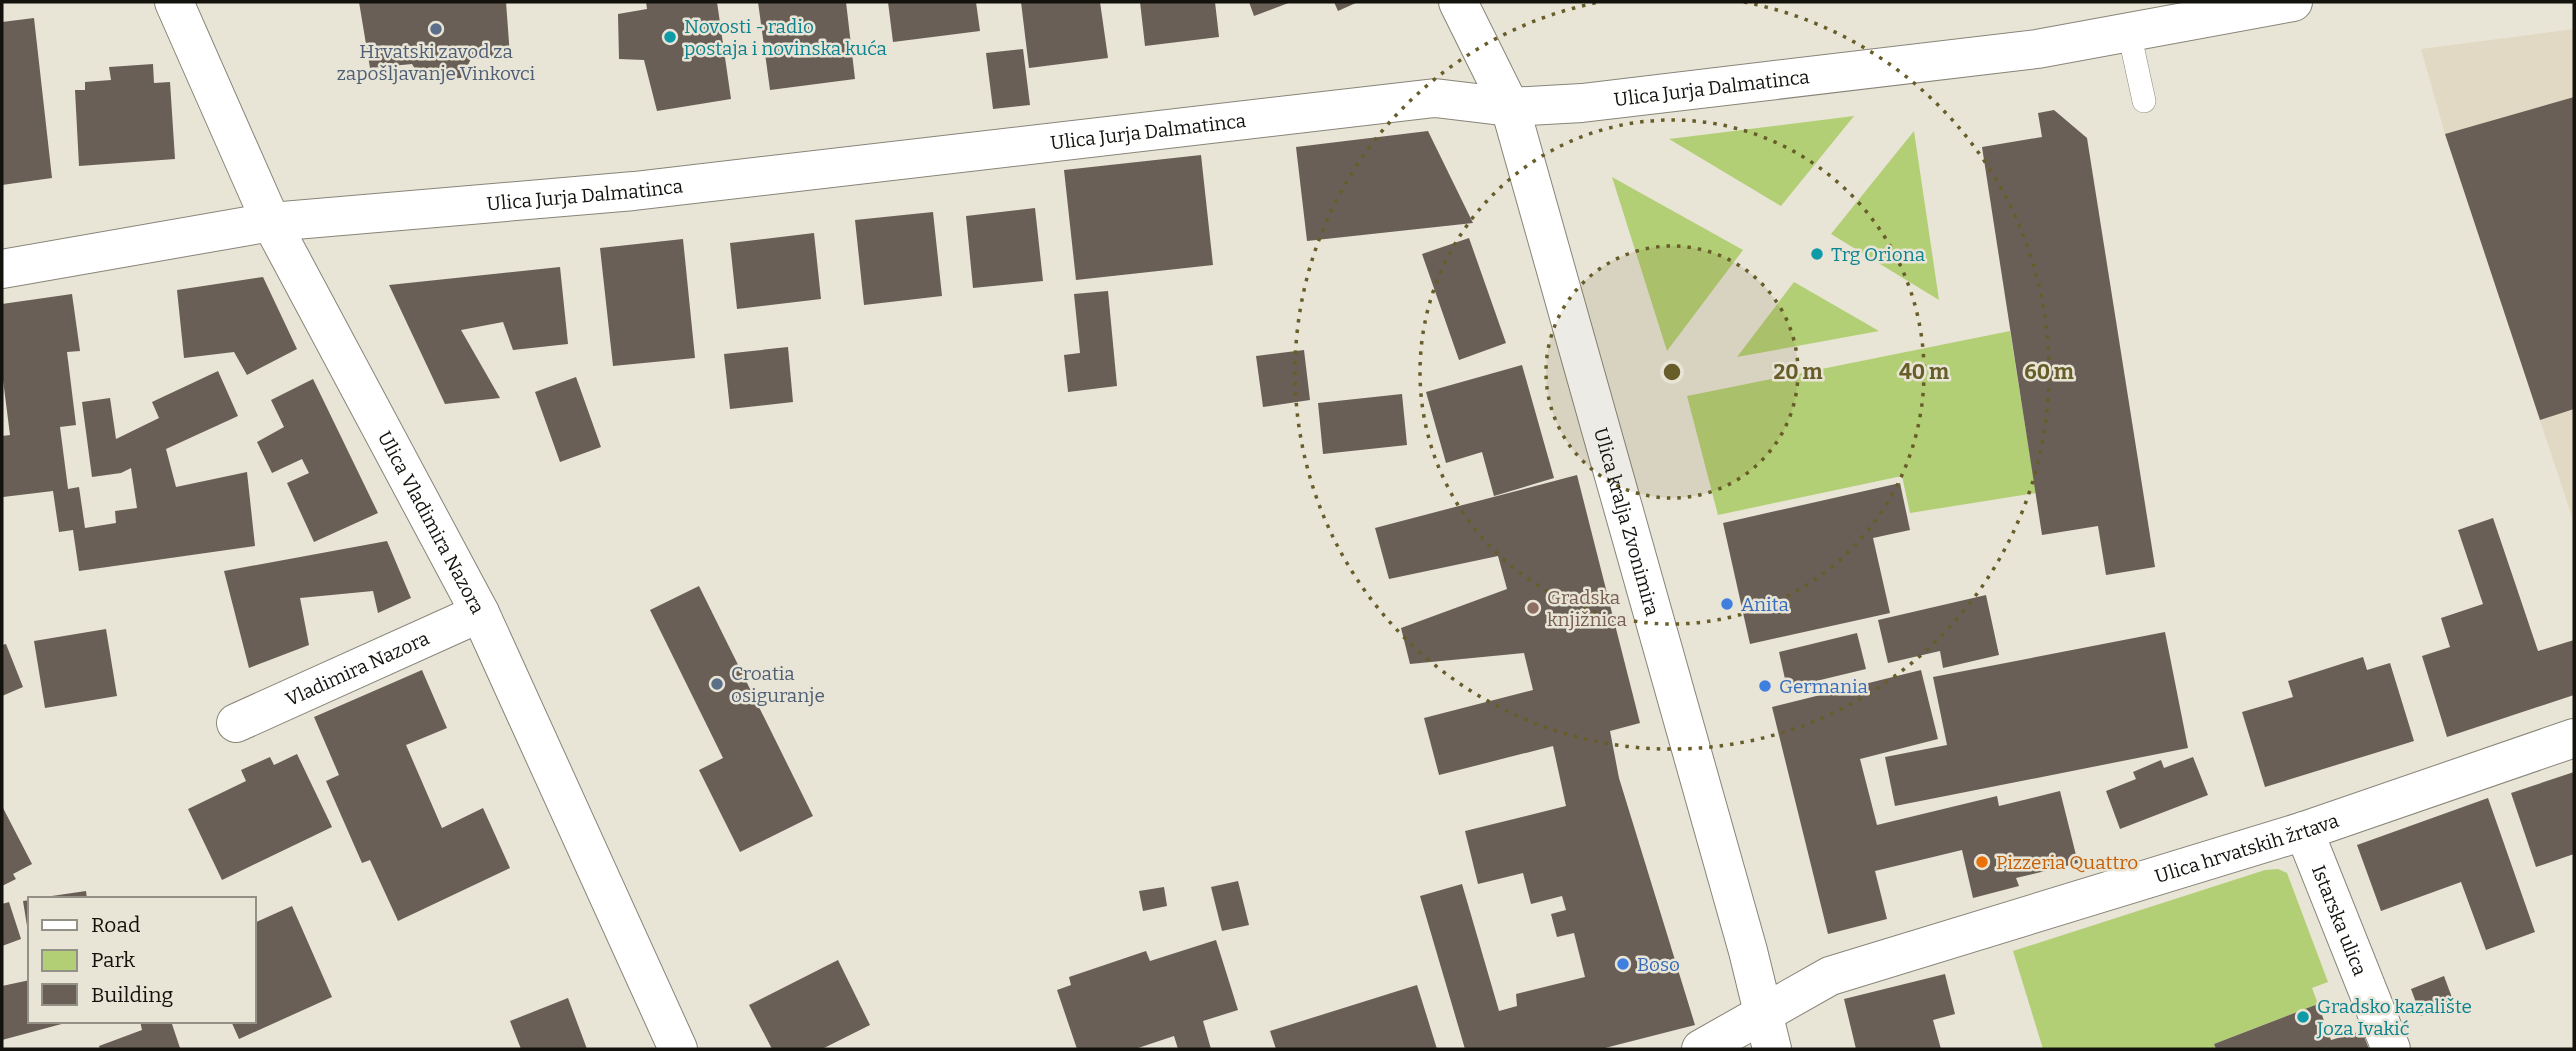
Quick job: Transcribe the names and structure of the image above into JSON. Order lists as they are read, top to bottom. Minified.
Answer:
{"streets":{"street":["Ulica Jurja Dalmatinca","Ulica kralja Zvonimira","Ulica Vladimira Nazora","Vladimira Nazora","Ulica hrvatskih žrtava","Istarska ulica"]},"crossings":[["Ulica Jurja Dalmatinca","Ulica kralja Zvonimira"],["Ulica Jurja Dalmatinca","Ulica Vladimira Nazora"],["Ulica kralja Zvonimira","Ulica hrvatskih žrtava"],["Ulica Vladimira Nazora","Vladimira Nazora"],["Ulica hrvatskih žrtava","Istarska ulica"]],"places":["Hrvatski zavod za zapošljavanje Vinkovci","Novosti - radio postaja i novinska kuća","Trg Oriona","Anita","Gradska knjižnica","Croatia osiguranje","Germania","Pizzeria Quattro","Boso","Gradsko kazalište Joza Ivakić"],"legend":["Road","Park","Building"],"rings":["20 m","40 m","60 m"]}
